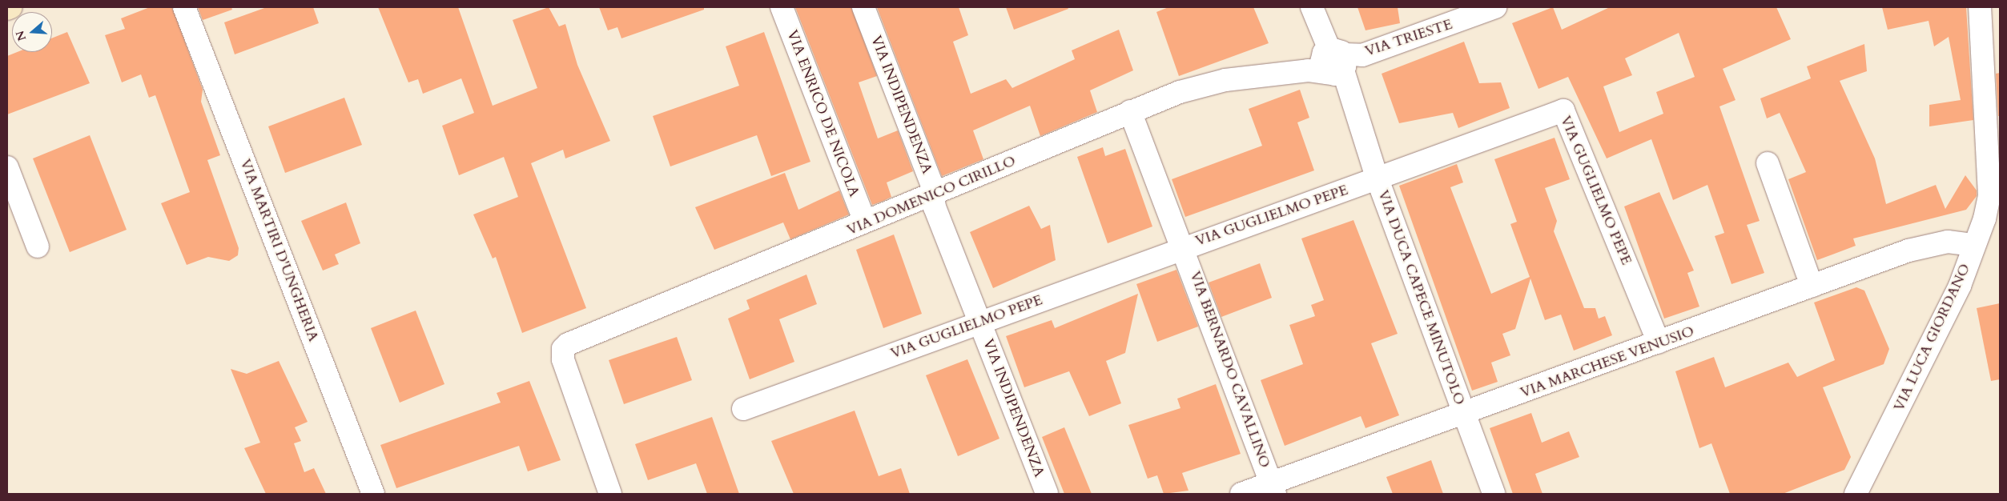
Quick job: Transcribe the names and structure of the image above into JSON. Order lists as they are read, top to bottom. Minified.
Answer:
{"streets":{"street":["VIA TRIESTE","VIA INDIPENDENZA","VIA ENRICO DE NICOLA","VIA GUGLIELMO PEPE","VIA DOMENICO CIRILLO","VIA MARTIRI D'UNGHERIA","VIA DUCA CAPECE MINUTOLO","VIA LUCA GIORDANO","VIA MARCHESE VENUSIO","VIA BERNARDO CAVALLINO"]},"crossings":[["VIA TRIESTE","VIA DOMENICO CIRILLO"],["VIA TRIESTE","VIA DUCA CAPECE MINUTOLO"],["VIA INDIPENDENZA","VIA GUGLIELMO PEPE"],["VIA INDIPENDENZA","VIA DOMENICO CIRILLO"],["VIA GUGLIELMO PEPE","VIA DUCA CAPECE MINUTOLO"],["VIA GUGLIELMO PEPE","VIA MARCHESE VENUSIO"],["VIA GUGLIELMO PEPE","VIA BERNARDO CAVALLINO"],["VIA DOMENICO CIRILLO","VIA DUCA CAPECE MINUTOLO"],["VIA DOMENICO CIRILLO","VIA BERNARDO CAVALLINO"],["VIA DUCA CAPECE MINUTOLO","VIA MARCHESE VENUSIO"],["VIA LUCA GIORDANO","VIA MARCHESE VENUSIO"],["VIA MARCHESE VENUSIO","VIA BERNARDO CAVALLINO"]],"north":"left"}
